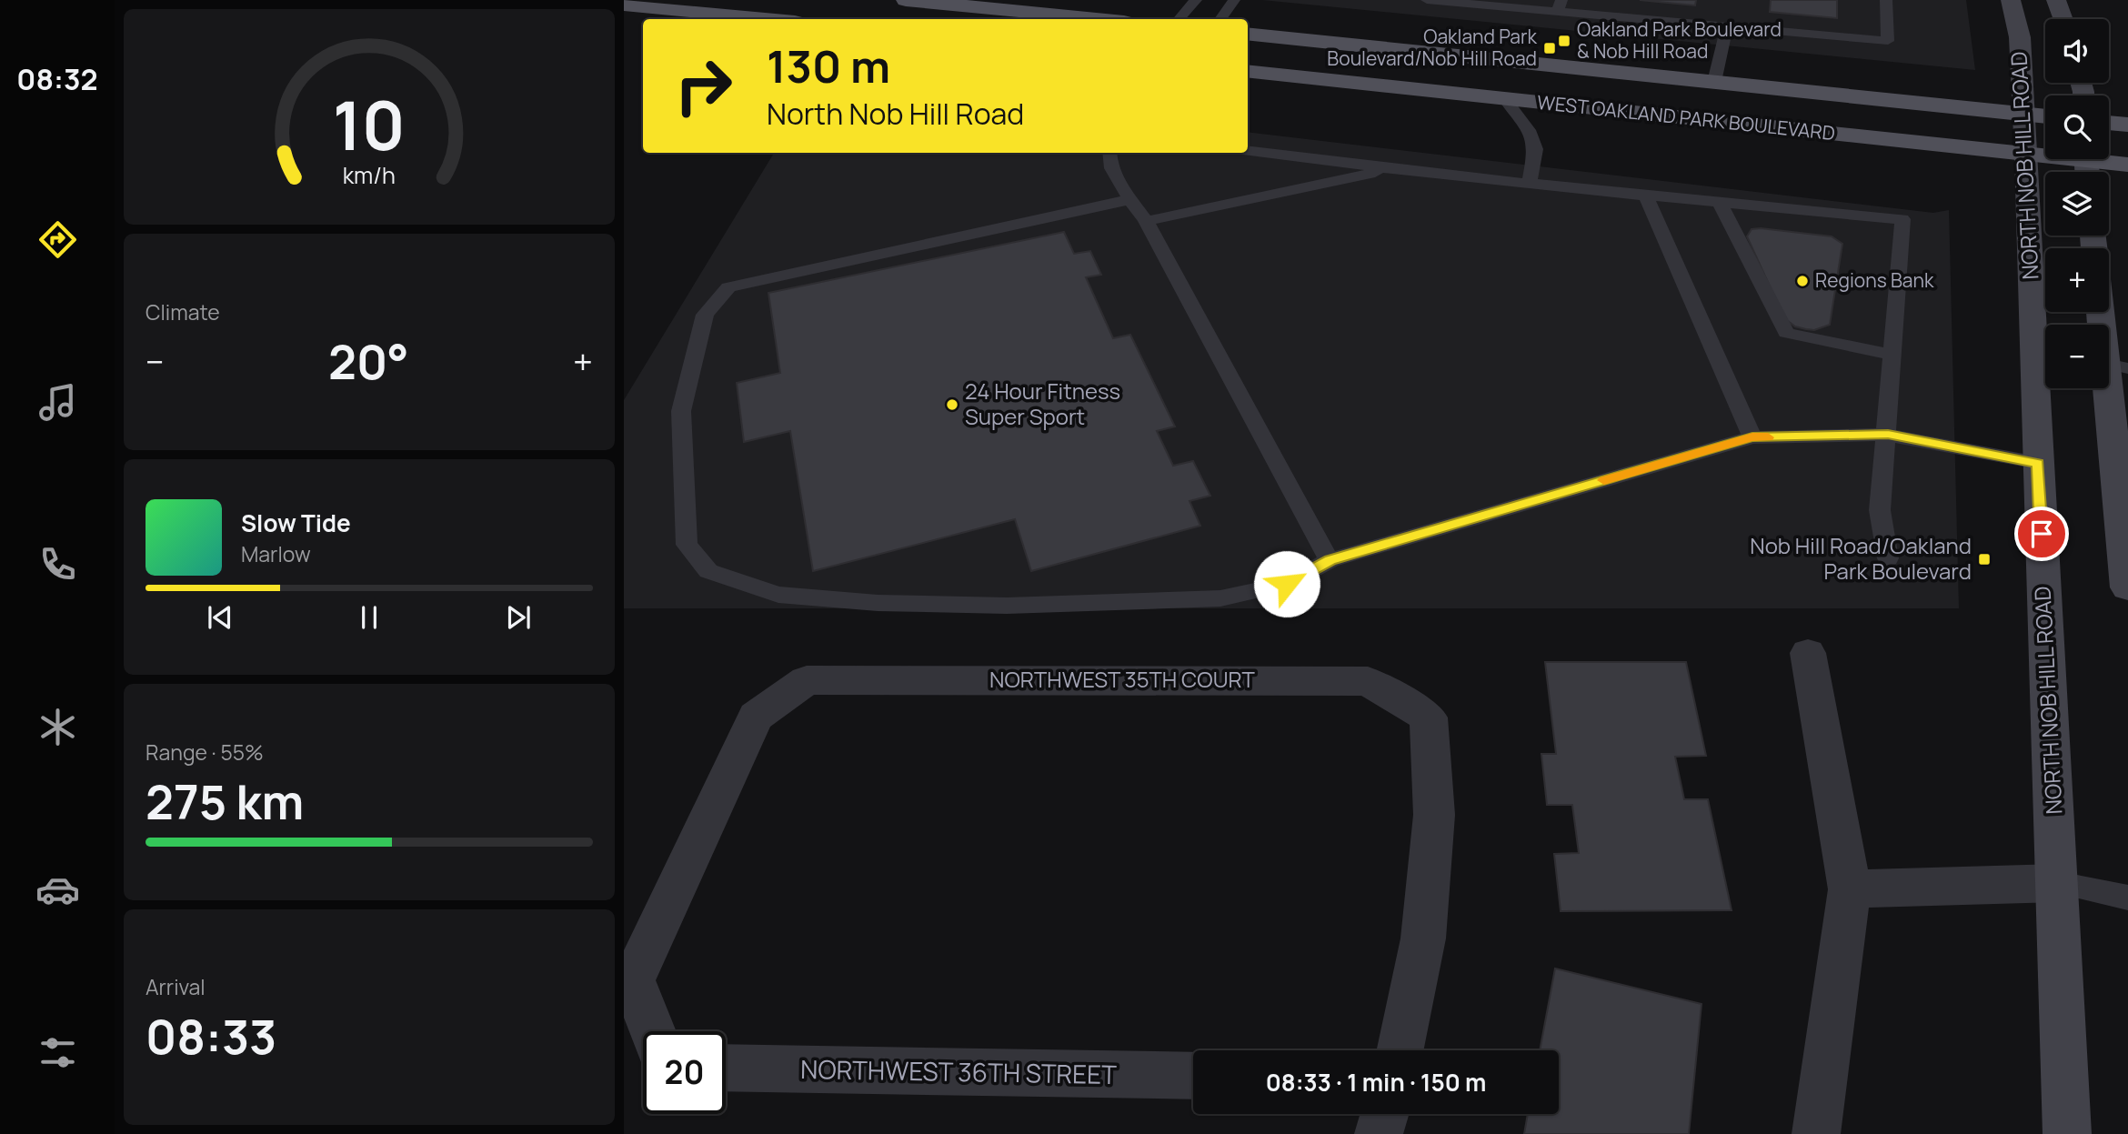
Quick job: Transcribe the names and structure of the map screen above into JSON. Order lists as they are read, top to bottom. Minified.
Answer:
{"streets":{"main road":["WEST OAKLAND PARK BOULEVARD","NORTH NOB HILL ROAD"],"street":["NORTHWEST 35TH COURT","NORTHWEST 36TH STREET"]},"crossings":[["WEST OAKLAND PARK BOULEVARD","NORTH NOB HILL ROAD"]],"places":{"transit":["Oakland Park Boulevard & Nob Hill Road","Oakland Park Boulevard/Nob Hill Road","Nob Hill Road/Oakland Park Boulevard"],"other":["Regions Bank","24 Hour Fitness Super Sport"]},"page":{"tabs":"08:32","map_buttons":["+","−"],"turn":["130 m","North Nob Hill Road"],"tile":["Climate",["Range · 55%","275 km"],["Arrival","08:33"]],"heat":["−","20°","+"],"song":["Slow Tide","Marlow"],"limit":"20","trip":"08:33 · 1 min · 150 m","gauge":["10","km/h"]}}
